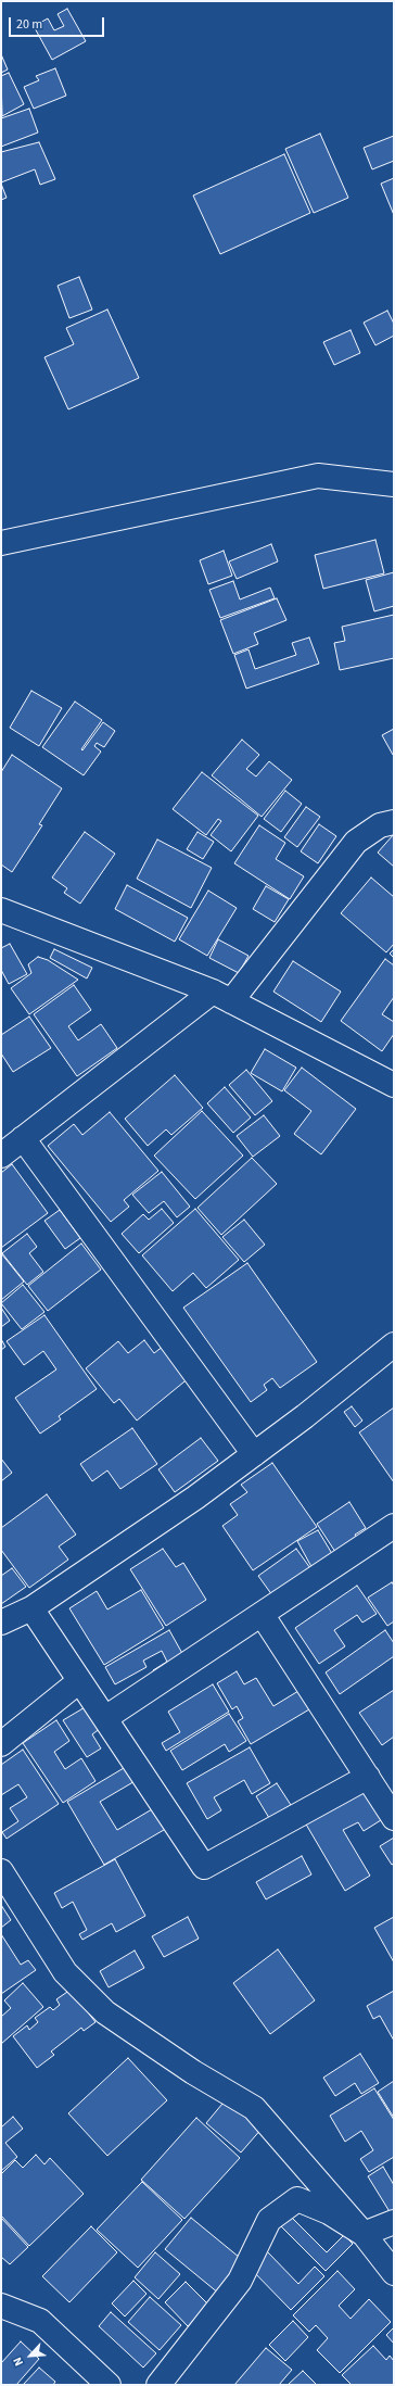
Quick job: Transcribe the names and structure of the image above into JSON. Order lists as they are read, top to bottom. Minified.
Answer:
{"scale_bar":"20 m","north":"bottom left"}
